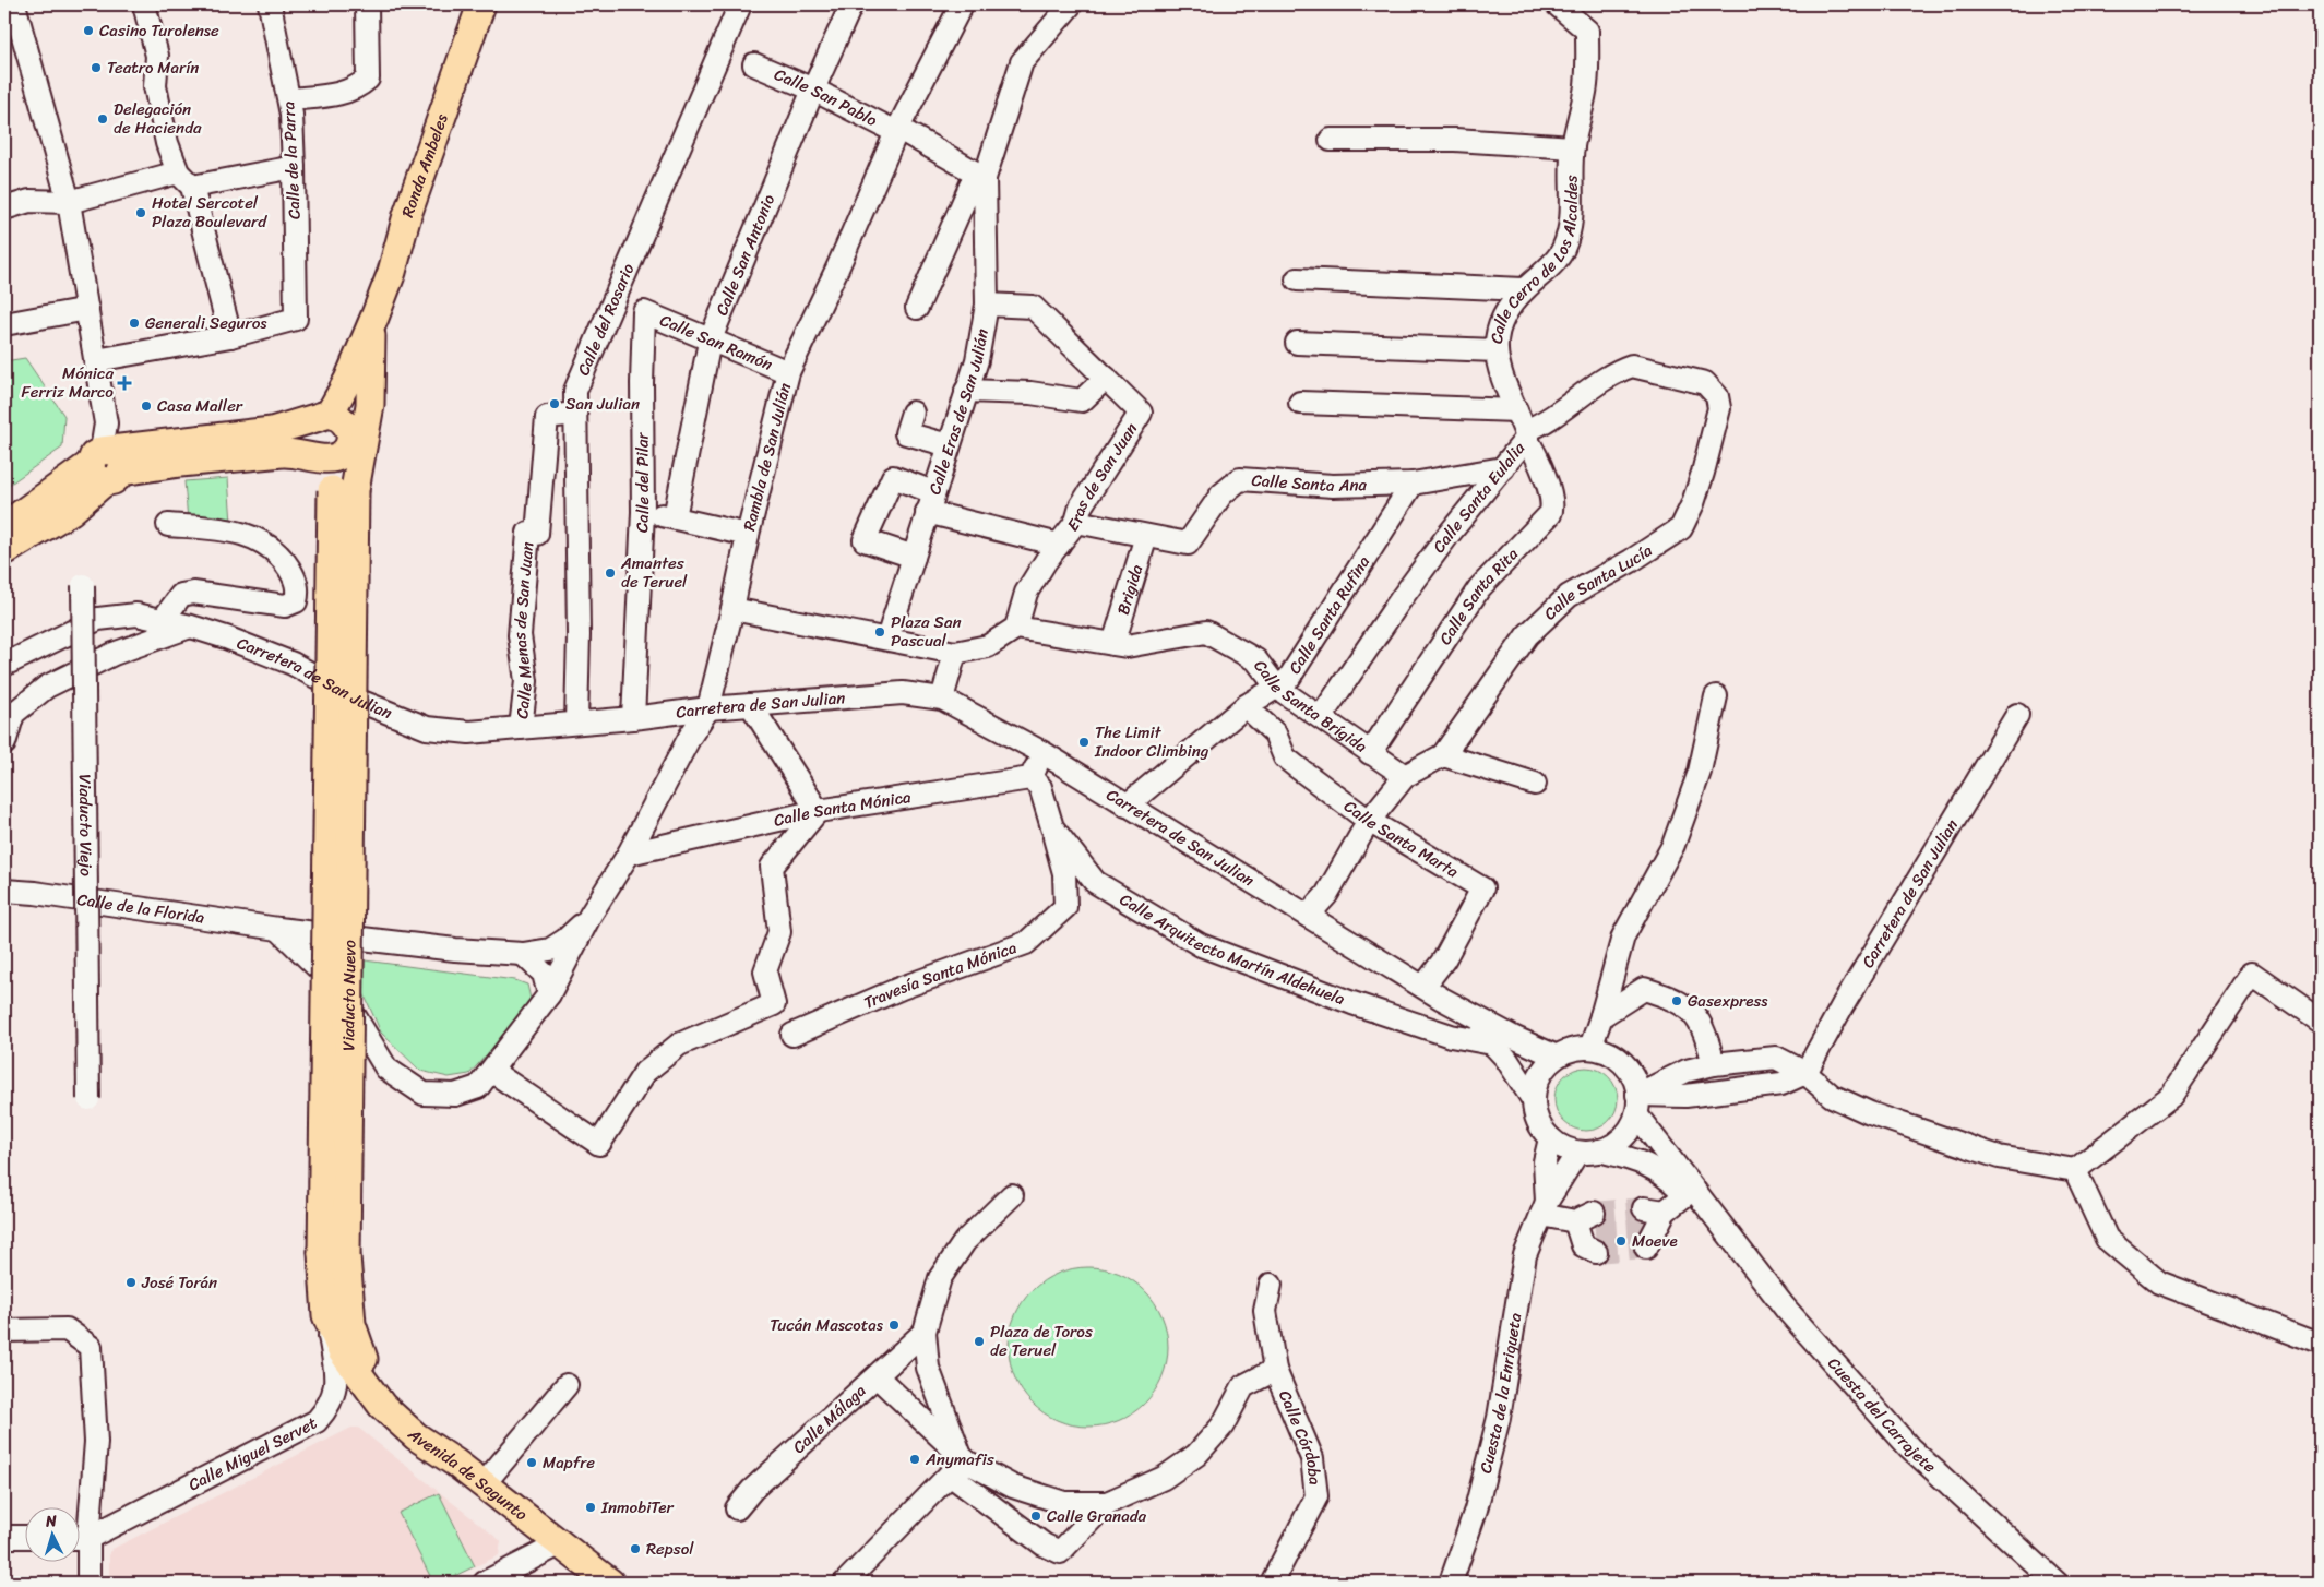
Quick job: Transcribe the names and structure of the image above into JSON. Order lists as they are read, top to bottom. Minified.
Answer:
{"streets":{"main road":["Ronda Ambeles","Viaducto Nuevo","Avenida de Sagunto"],"street":["Calle San Pablo","Calle de la Parra","Calle San Antonio","Calle Cerro de Los Alcaldes","Calle del Rosario","Calle San Ramón","Calle Eras de San Julián","Rambla de San Julián","Eras de San Juan","Calle Santa Ana","Calle del Pilar","Calle Santa Eulalia","Calle Santa Lucía","Brigida","Calle Santa Rita","Calle Santa Rufina","Calle Menas de San Juan","Carretera de San Julian","Calle Santa Brígida","Calle Santa Mónica","Viaducto Viejo","Calle Santa Marta","Calle de la Florida","Calle Arquitecto Martín Aldehuela","Travesía Santa Mónica","Cuesta de la Enriqueta","Cuesta del Carrajete","Calle Málaga","Calle Córdoba","Calle Miguel Servet"]},"crossings":[["Calle San Pablo","Calle San Antonio"],["Calle San Pablo","Rambla de San Julián"],["Ronda Ambeles","Viaducto Nuevo"],["Calle San Antonio","Calle San Ramón"],["Calle Cerro de Los Alcaldes","Calle Santa Eulalia"],["Calle Cerro de Los Alcaldes","Calle Santa Rita"],["Calle del Rosario","Calle Menas de San Juan"],["Calle del Rosario","Carretera de San Julian"],["Calle San Ramón","Rambla de San Julián"],["Calle San Ramón","Calle del Pilar"],["Calle Eras de San Julián","Eras de San Juan"],["Rambla de San Julián","Carretera de San Julian"],["Rambla de San Julián","Calle Santa Mónica"],["Rambla de San Julián","Calle de la Florida"],["Eras de San Juan","Calle Santa Ana"],["Eras de San Juan","Calle Santa Brígida"],["Calle Santa Ana","Brigida"],["Calle Santa Ana","Calle Santa Rufina"],["Calle del Pilar","Carretera de San Julian"],["Calle Santa Eulalia","Calle Santa Lucía"],["Calle Santa Eulalia","Calle Santa Rita"],["Calle Santa Eulalia","Calle Santa Brígida"],["Brigida","Calle Santa Brígida"],["Calle Santa Rita","Calle Santa Brígida"],["Calle Santa Rufina","Carretera de San Julian"],["Calle Santa Rufina","Calle Santa Brígida"],["Calle Santa Rufina","Calle Santa Marta"],["Calle Menas de San Juan","Carretera de San Julian"],["Carretera de San Julian","Calle Santa Marta"],["Carretera de San Julian","Calle Arquitecto Martín Aldehuela"],["Carretera de San Julian","Cuesta de la Enriqueta"],["Carretera de San Julian","Cuesta del Carrajete"],["Calle Santa Mónica","Calle Arquitecto Martín Aldehuela"],["Calle Arquitecto Martín Aldehuela","Travesía Santa Mónica"],["Viaducto Nuevo","Avenida de Sagunto"],["Cuesta de la Enriqueta","Cuesta del Carrajete"],["Calle Miguel Servet","Avenida de Sagunto"]],"places":{"other":["Casino Turolense","Teatro Marín","Delegación de Hacienda","Hotel Sercotel Plaza Boulevard","Generali Seguros","San Julian","Casa Maller","Amantes de Teruel","Plaza San Pascual","The Limit Indoor Climbing","Gasexpress","Moeve","José Torán","Tucán Mascotas","Plaza de Toros de Teruel","Anymafis","Mapfre","InmobiTer","Calle Granada","Repsol"],"health":["Mónica Ferriz Marco"]},"north":"top"}
